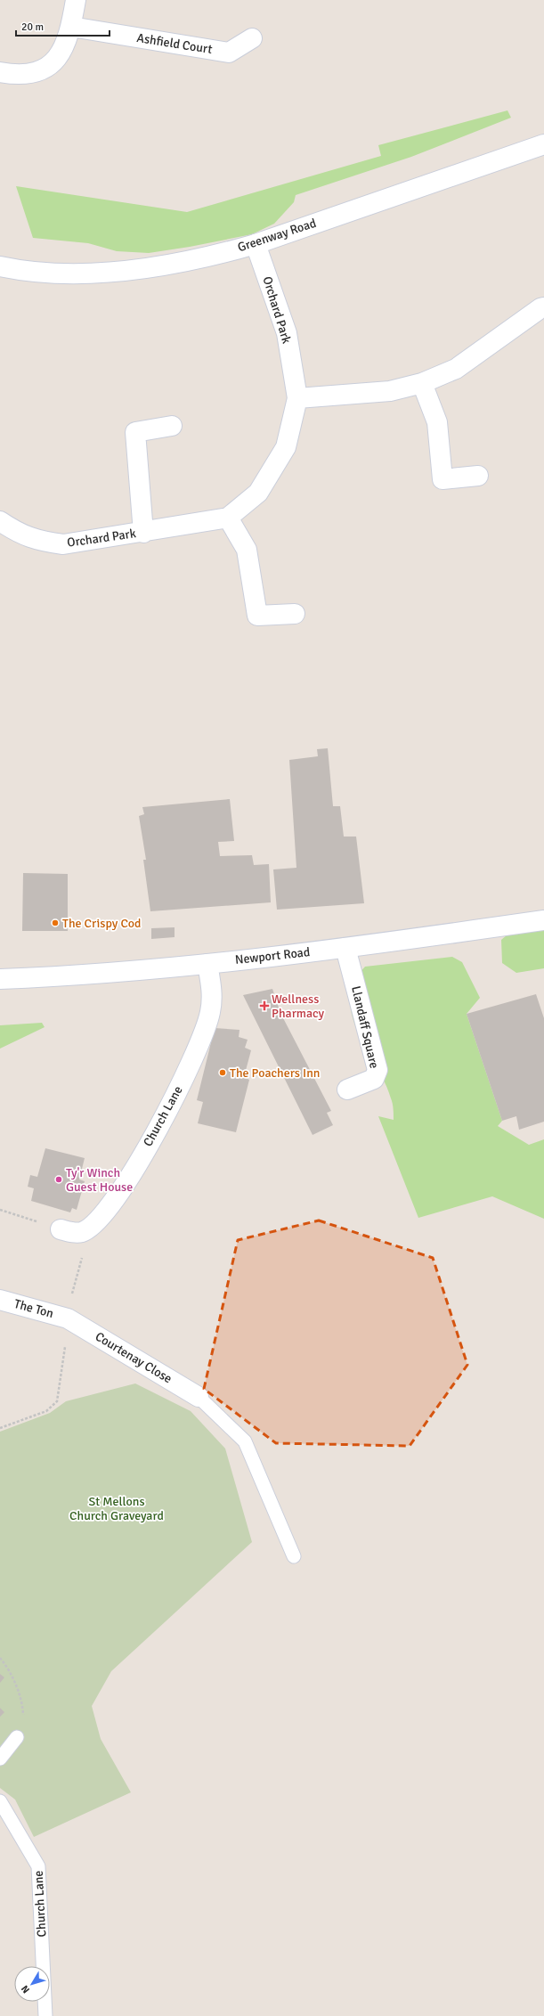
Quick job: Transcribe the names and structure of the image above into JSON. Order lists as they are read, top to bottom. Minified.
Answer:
{"streets":{"street":["Ashfield Court","Greenway Road","Orchard Park","Newport Road","Llandaff Square","Church Lane","The Ton","Courtenay Close"]},"crossings":[["Greenway Road","Orchard Park"],["Newport Road","Llandaff Square"],["Newport Road","Church Lane"],["The Ton","Courtenay Close"]],"parks":["St Mellons Church Graveyard"],"places":{"other":["The Crispy Cod","The Poachers Inn","Ty'r Winch Guest House"],"health":["Wellness Pharmacy"]},"scale_bar":"20 m","north":"bottom left"}
